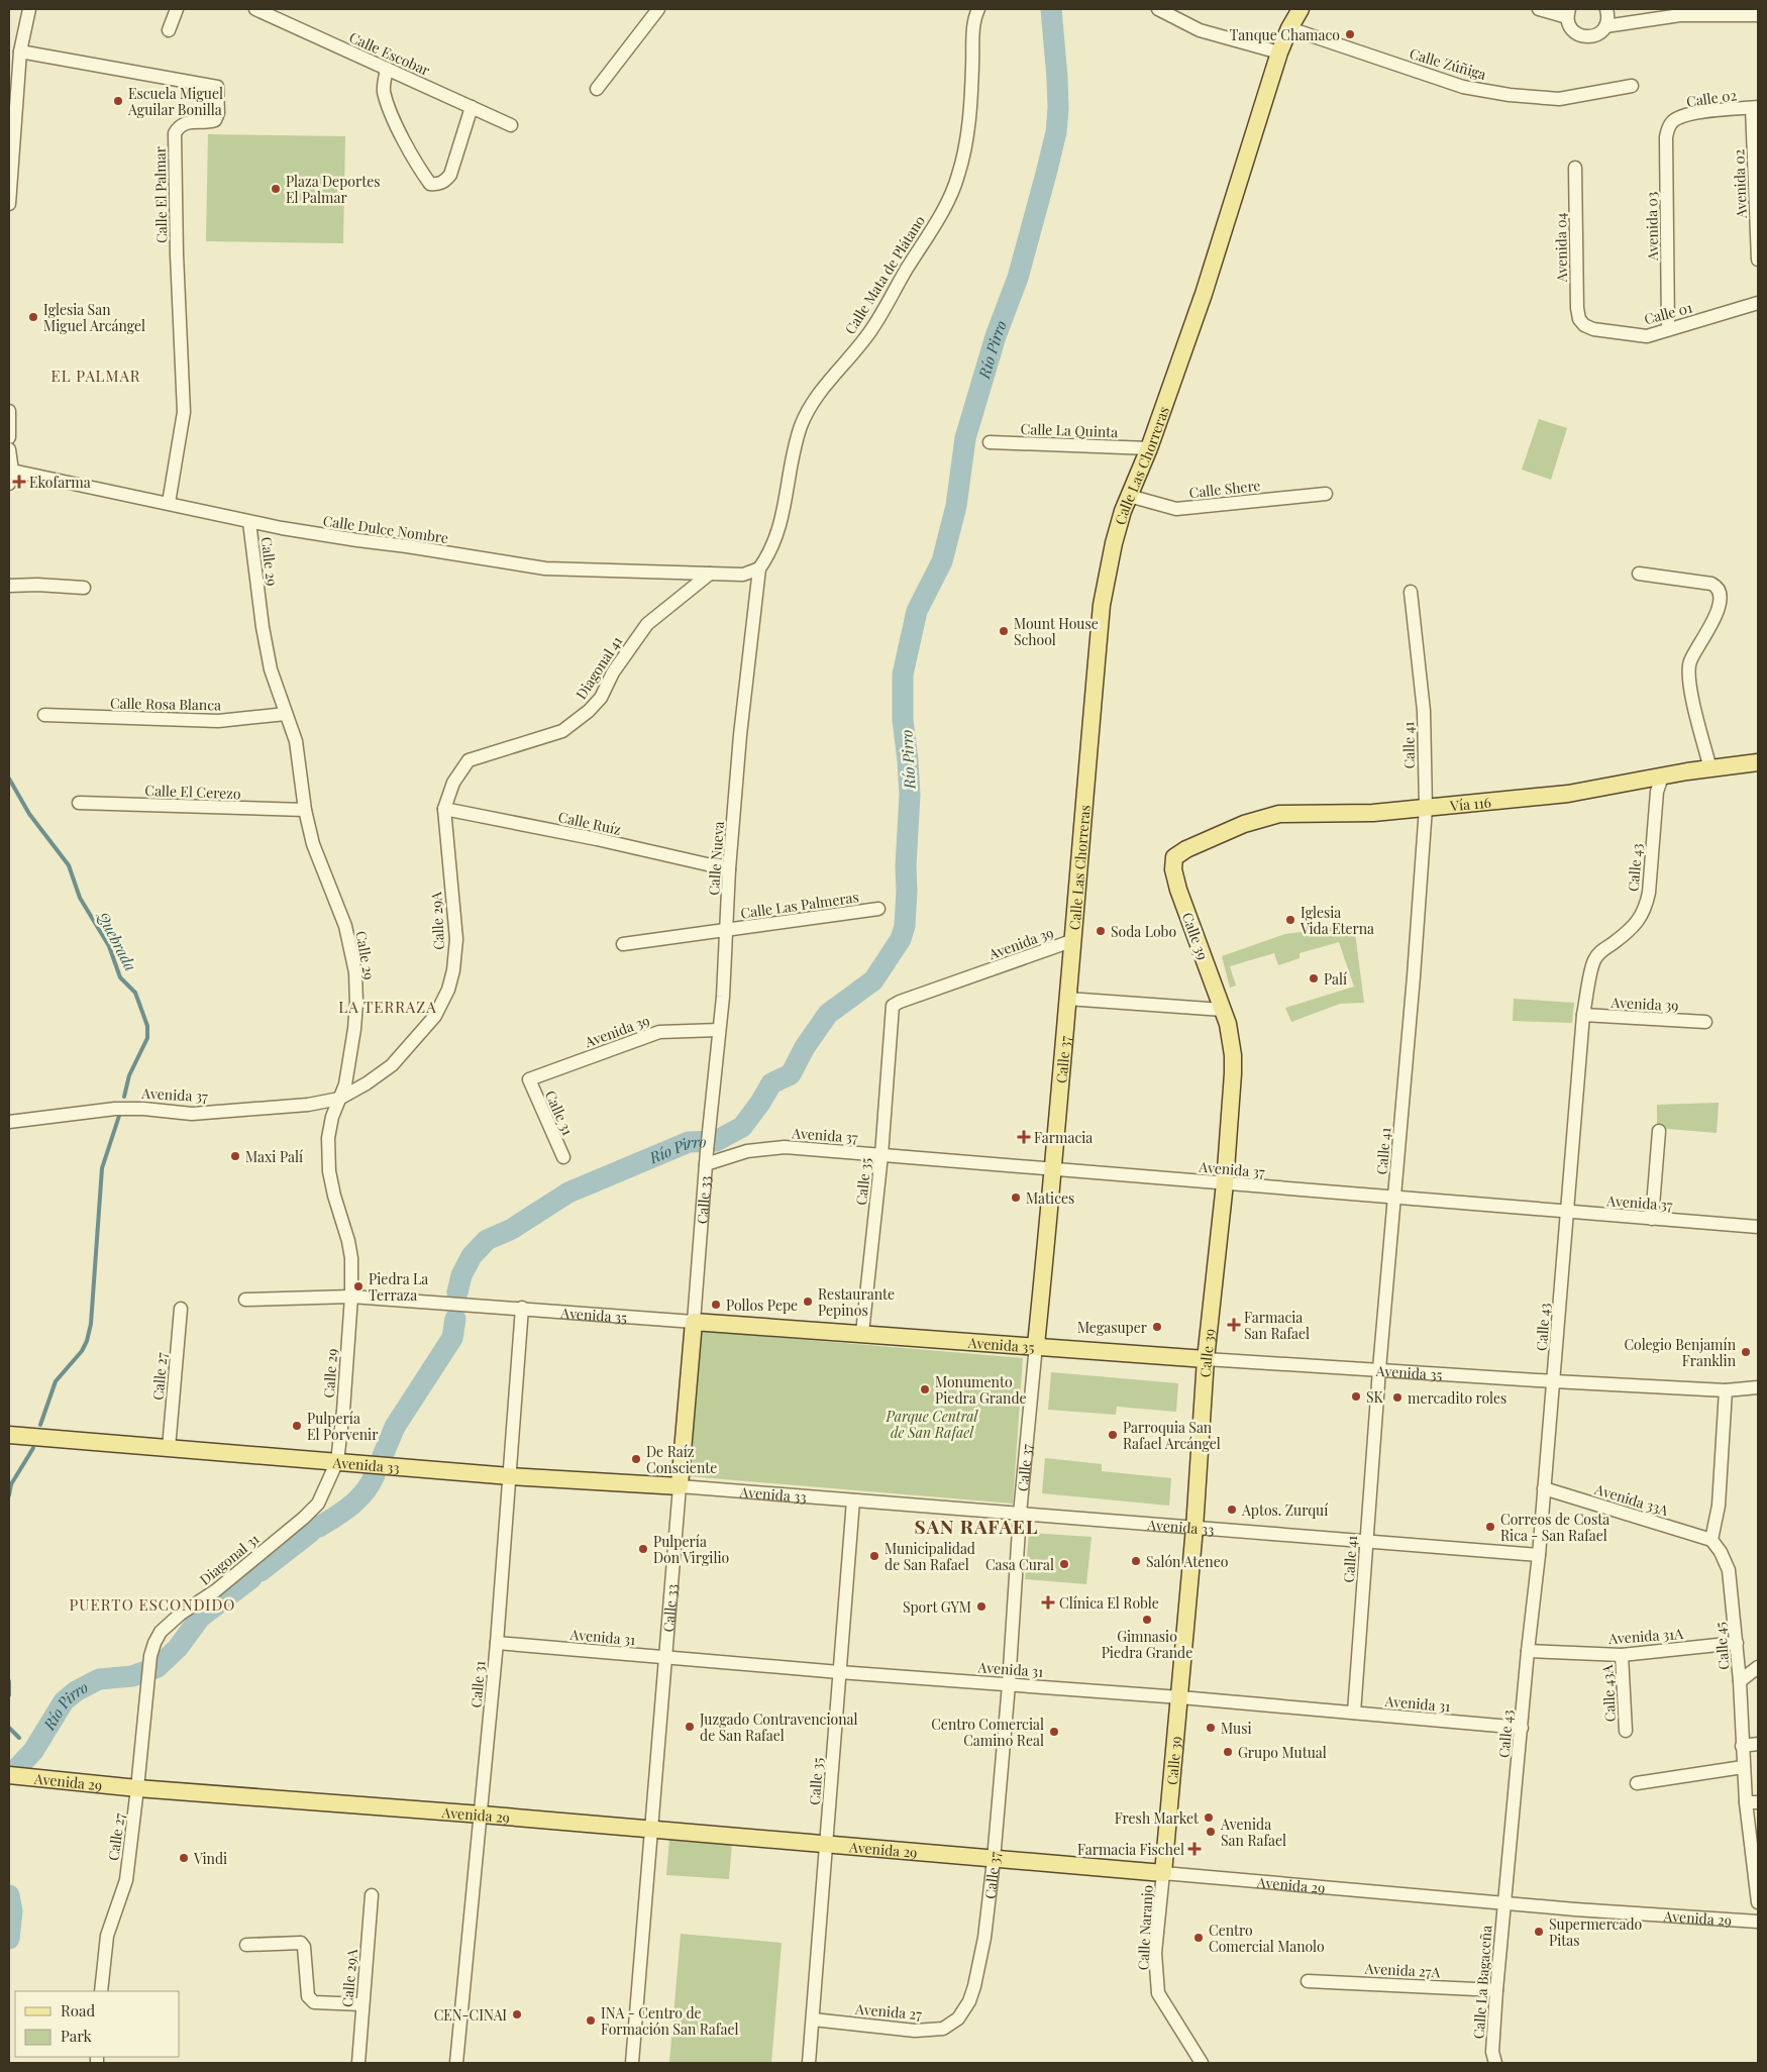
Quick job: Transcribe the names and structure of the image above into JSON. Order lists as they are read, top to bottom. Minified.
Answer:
{"streets":{"main road":["Calle Las Chorreras","Vía 116","Calle 39","Calle 37","Calle 33","Avenida 35","Avenida 33","Avenida 29"],"street":["Calle Escobar","Calle Zúñiga","Calle 02","Avenida 02","Calle El Palmar","Avenida 03","Avenida 04","Calle Mata de Plátano","Calle 01","Calle La Quinta","Calle Shere","Calle Dulce Nombre","Calle 29","Diagonal 41","Calle Rosa Blanca","Calle 41","Calle El Cerezo","Calle Ruíz","Calle Nueva","Calle 43","Calle Las Palmeras","Calle 29A","Avenida 39","Avenida 37","Calle 31","Calle 35","Calle 27","Avenida 33A","Diagonal 31","Avenida 31A","Avenida 31","Calle 45","Calle 43A","Calle Naranjo","Avenida 27A","Calle La Bagaceña","Avenida 27"]},"crossings":[["Calle Zúñiga","Calle Las Chorreras"],["Calle 02","Avenida 02"],["Calle 02","Avenida 03"],["Calle El Palmar","Calle Dulce Nombre"],["Avenida 03","Calle 01"],["Avenida 04","Calle 01"],["Calle Mata de Plátano","Calle Dulce Nombre"],["Calle Mata de Plátano","Calle Nueva"],["Calle La Quinta","Calle Las Chorreras"],["Calle Las Chorreras","Calle Shere"],["Calle Las Chorreras","Avenida 39"],["Calle Las Chorreras","Calle 37"],["Calle Dulce Nombre","Calle 29"],["Calle Dulce Nombre","Diagonal 41"],["Calle Dulce Nombre","Calle Nueva"],["Calle 29","Calle Rosa Blanca"],["Calle 29","Calle El Cerezo"],["Calle 29","Calle 29A"],["Calle 29","Avenida 37"],["Calle 29","Avenida 35"],["Calle 29","Avenida 33"],["Calle 29","Diagonal 31"],["Diagonal 41","Calle 29A"],["Calle 41","Vía 116"],["Calle 41","Avenida 37"],["Calle 41","Avenida 35"],["Calle 41","Avenida 33"],["Calle 41","Avenida 31"],["Vía 116","Calle 43"],["Vía 116","Calle 39"],["Calle Ruíz","Calle Nueva"],["Calle Ruíz","Calle 29A"],["Calle Nueva","Calle Las Palmeras"],["Calle Nueva","Avenida 39"],["Calle Nueva","Avenida 37"],["Calle Nueva","Calle 33"],["Calle 43","Avenida 39"],["Calle 43","Avenida 37"],["Calle 43","Avenida 35"],["Calle 43","Avenida 33"],["Calle 43","Avenida 33A"],["Calle 43","Avenida 31A"],["Calle 43","Avenida 31"],["Calle 43","Avenida 29"],["Calle 43","Calle La Bagaceña"],["Calle 29A","Avenida 37"],["Calle 39","Avenida 37"],["Calle 39","Avenida 35"],["Calle 39","Avenida 33"],["Calle 39","Avenida 31"],["Calle 39","Avenida 29"],["Calle 39","Calle Naranjo"],["Avenida 39","Calle 37"],["Avenida 39","Calle 31"],["Avenida 39","Calle 35"],["Calle 37","Avenida 37"],["Calle 37","Avenida 35"],["Calle 37","Avenida 33"],["Calle 37","Avenida 31"],["Calle 37","Avenida 29"],["Calle 37","Avenida 27"],["Avenida 37","Calle 35"],["Avenida 37","Calle 33"],["Calle 31","Avenida 35"],["Calle 31","Avenida 33"],["Calle 31","Avenida 31"],["Calle 31","Avenida 29"],["Calle 35","Avenida 35"],["Calle 35","Avenida 33"],["Calle 35","Avenida 31"],["Calle 35","Avenida 29"],["Calle 35","Avenida 27"],["Calle 33","Avenida 35"],["Calle 33","Avenida 33"],["Calle 33","Avenida 31"],["Calle 33","Avenida 29"],["Calle 27","Avenida 33"],["Calle 27","Diagonal 31"],["Calle 27","Avenida 29"],["Avenida 33","Diagonal 31"],["Avenida 33A","Calle 45"],["Avenida 31A","Calle 45"],["Avenida 31A","Calle 43A"],["Avenida 29","Calle Naranjo"],["Avenida 29","Calle La Bagaceña"],["Avenida 27A","Calle La Bagaceña"]],"districts":["EL PALMAR","LA TERRAZA","SAN RAFAEL","PUERTO ESCONDIDO"],"water":["Río Pirro","Quebrada"],"parks":["Parque Central de San Rafael"],"places":{"other":["Tanque Chamaco","Escuela Miguel Aguilar Bonilla","Plaza Deportes El Palmar","Iglesia San Miguel Arcángel","Mount House School","Iglesia Vida Eterna","Soda Lobo","Palí","Maxi Palí","Matices","Piedra La Terraza","Restaurante Pepinos","Pollos Pepe","Megasuper","Colegio Benjamín Franklin","Monumento Piedra Grande","SK","mercadito roles","Pulpería El Porvenir","Parroquia San Rafael Arcángel","De Raíz Consciente","Aptos. Zurquí","Correos de Costa Rica - San Rafael","Pulpería Don Virgilio","Municipalidad de San Rafael","Salón Ateneo","Casa Cural","Sport GYM","Gimnasio Piedra Grande","Juzgado Contravencional de San Rafael","Musi","Centro Comercial Camino Real","Grupo Mutual","Fresh Market","Avenida San Rafael","Vindi","Supermercado Pitas","Centro Comercial Manolo","CEN-CINAI","INA - Centro de Formación San Rafael"],"health":["Ekofarma","Farmacia","Farmacia San Rafael","Clínica El Roble","Farmacia Fischel"]},"legend":["Road","Park"]}
